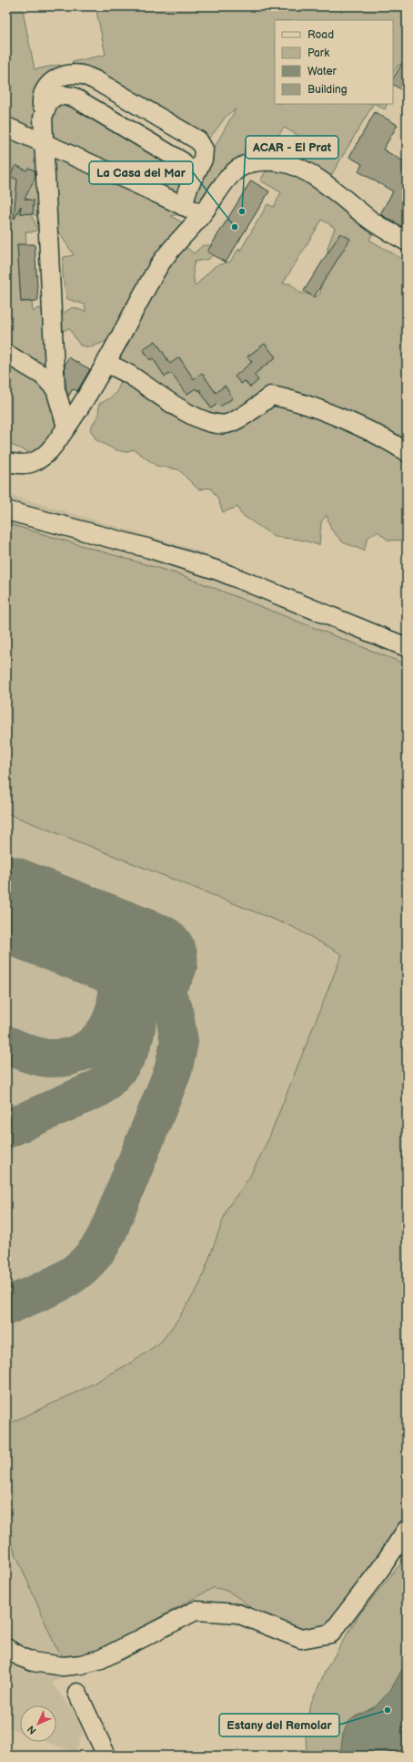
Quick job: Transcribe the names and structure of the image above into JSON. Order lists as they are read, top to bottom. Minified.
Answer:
{"places":["ACAR - El Prat","La Casa del Mar","Estany del Remolar"],"legend":["Road","Park","Water","Building"],"north":"bottom left"}
